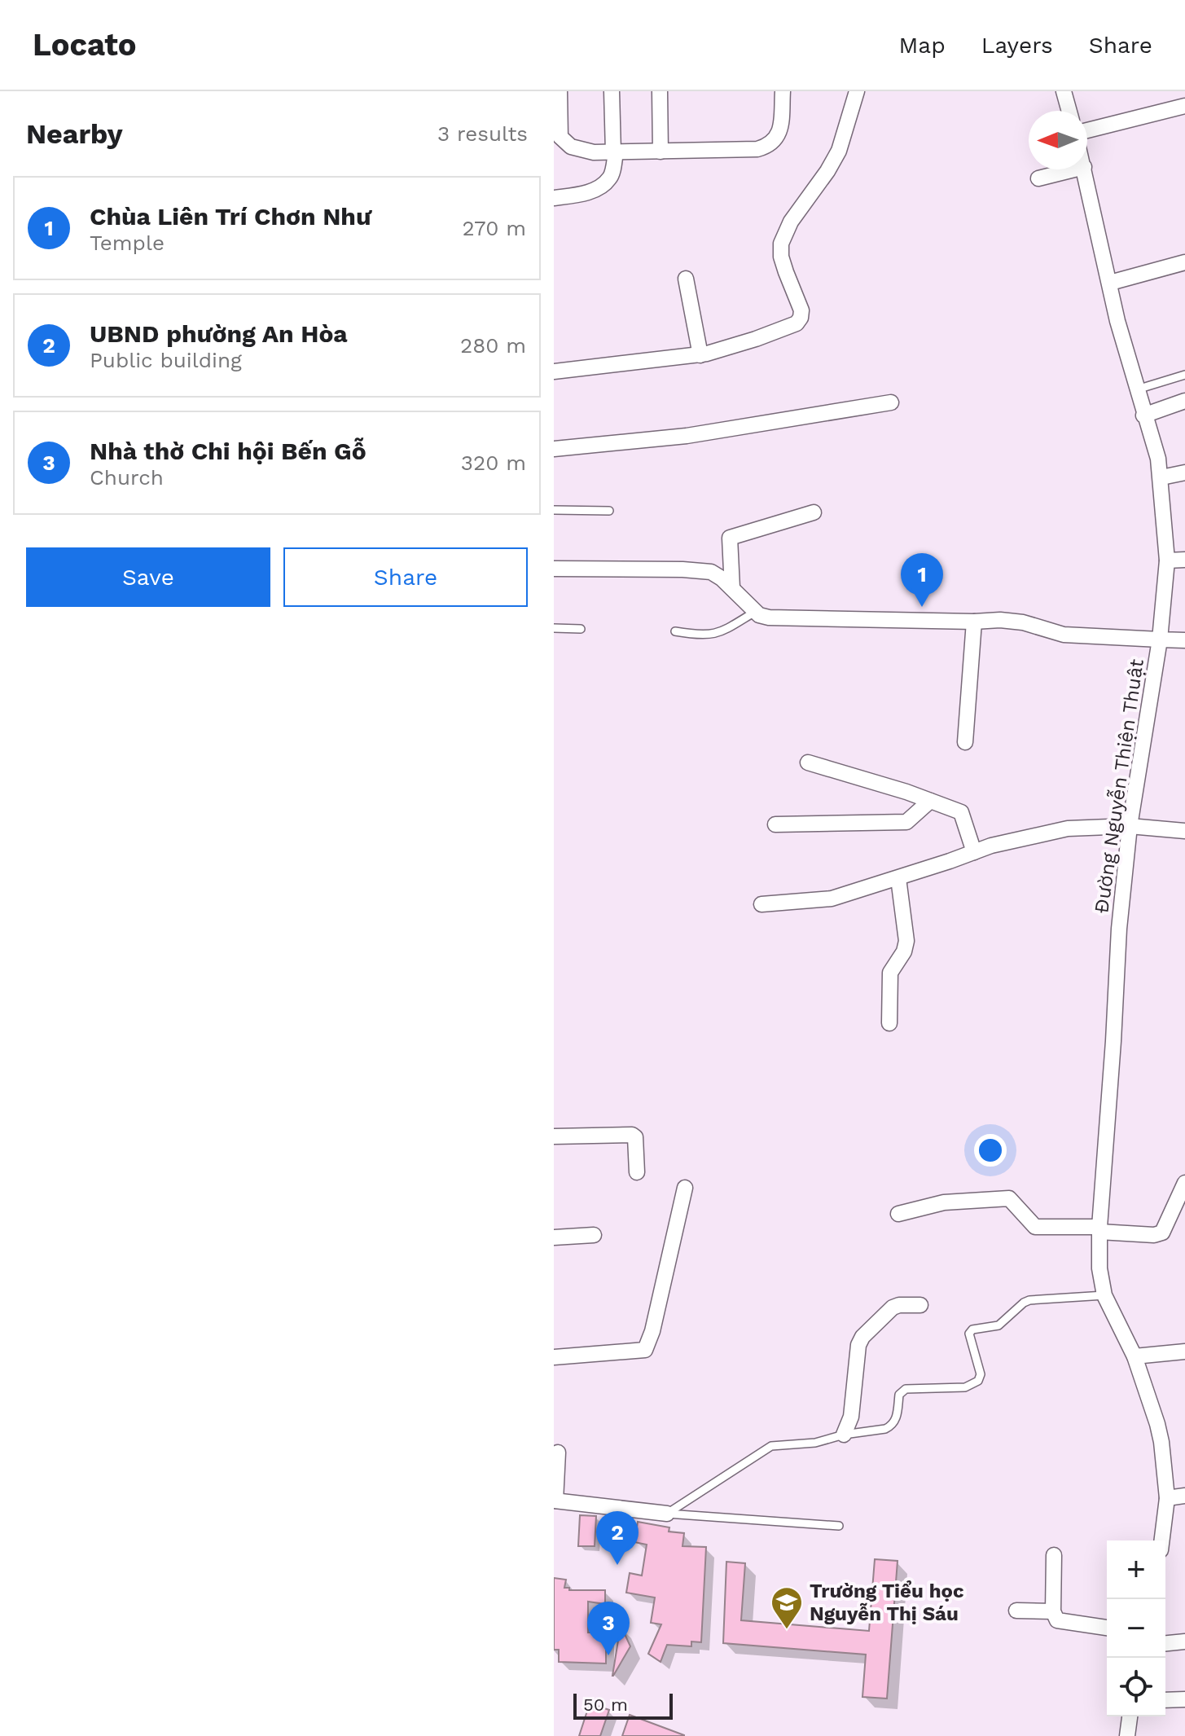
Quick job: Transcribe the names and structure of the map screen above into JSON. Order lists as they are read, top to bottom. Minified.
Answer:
{"streets":{"street":["Đường Nguyễn Thiện Thuật"]},"places":{"school or university":["Trường Tiểu học Nguyễn Thị Sáu"]},"scale_bar":"50 m","north":"left","page":{"header":"Locato","nav":["Map","Layers","Share"],"heading":["Nearby","3 results"],"list":[{"mark":"1","name":"Chùa Liên Trí Chơn Như","note":"Temple","value":"270 m"},{"mark":"2","name":"UBND phường An Hòa","note":"Public building","value":"280 m"},{"mark":"3","name":"Nhà thờ Chi hội Bến Gỗ","note":"Church","value":"320 m"}],"buttons":["Save","Share"],"pins":["1","2","3"],"map_buttons":["+","−"],"scale":"50 m"}}
